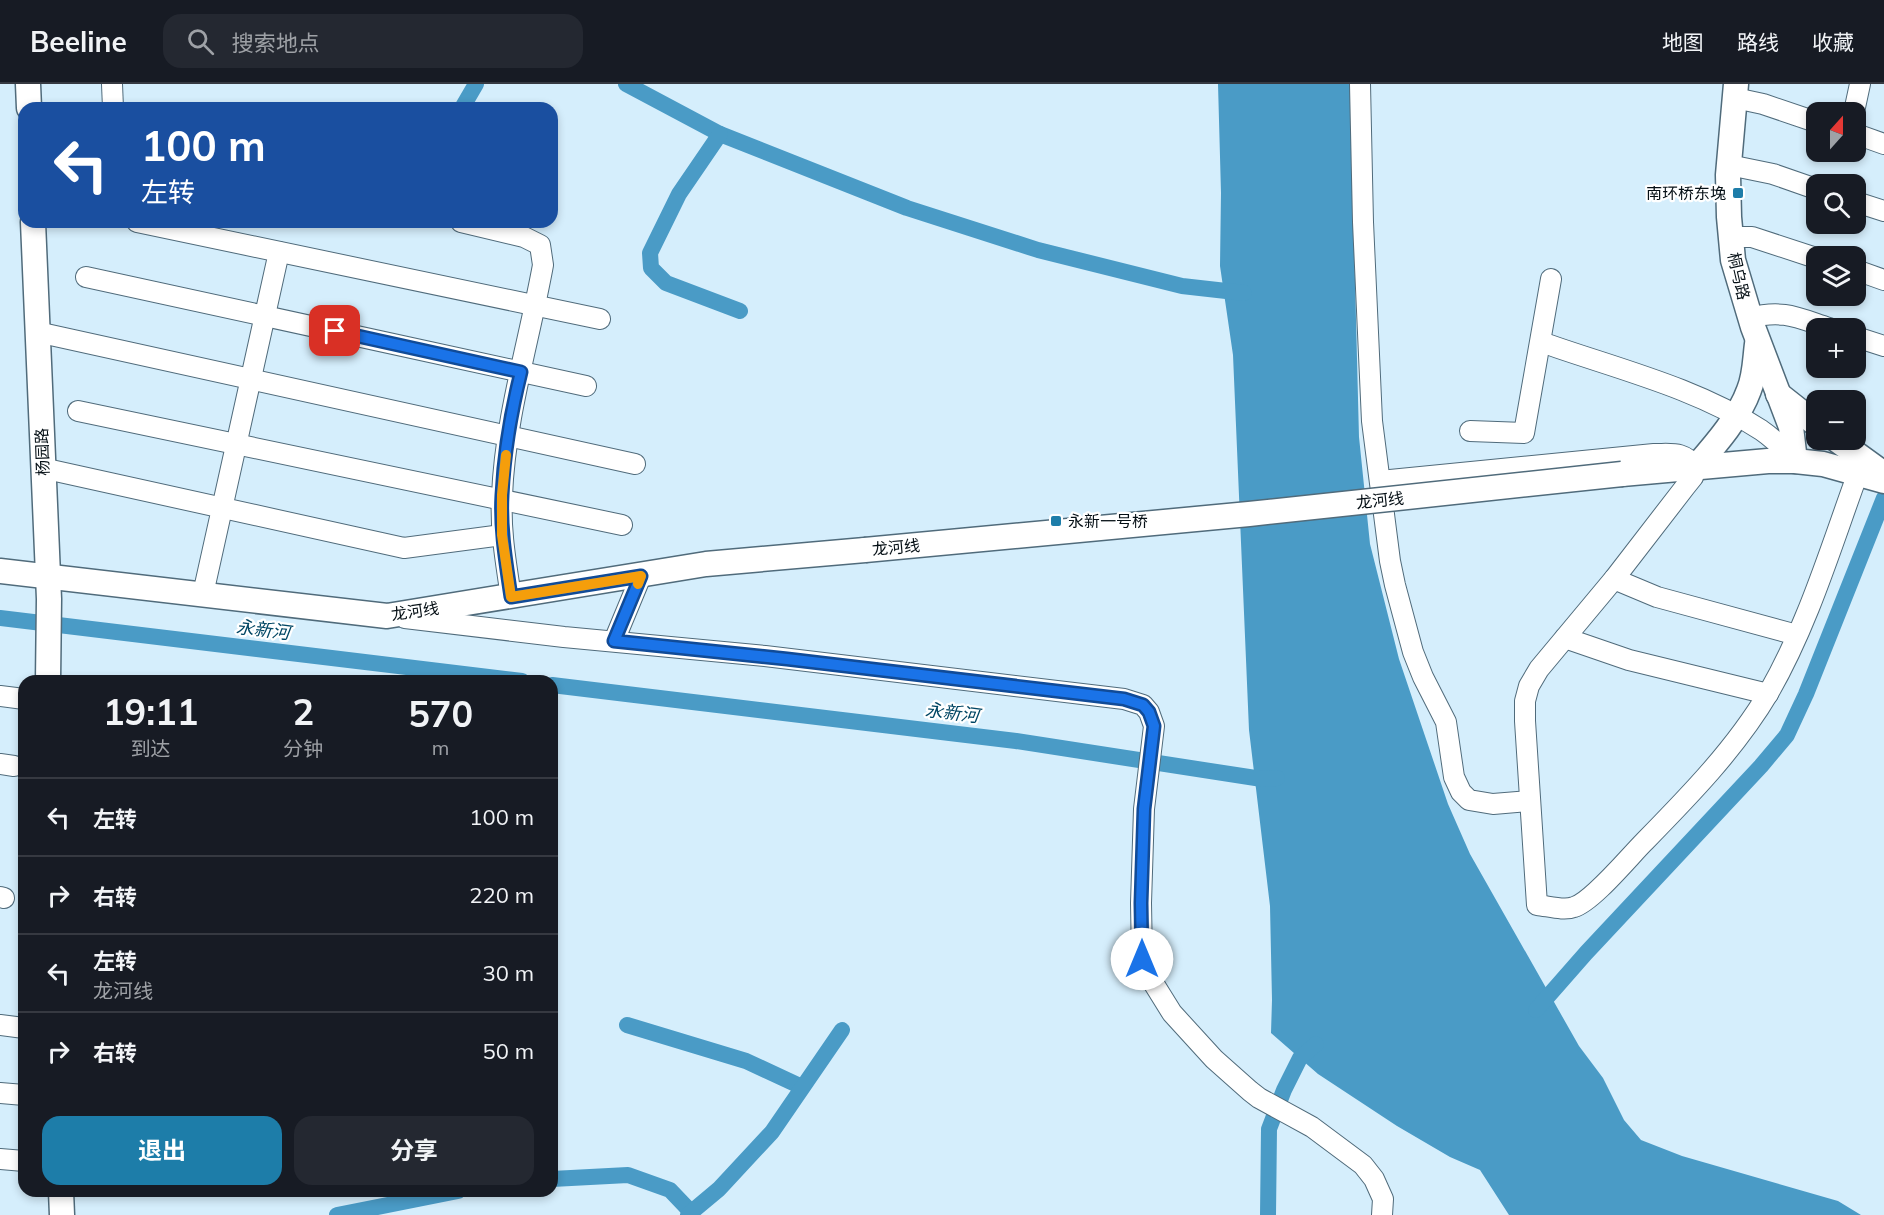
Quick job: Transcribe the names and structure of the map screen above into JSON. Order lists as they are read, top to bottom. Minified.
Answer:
{"streets":{"street":["桐乌路","杨园路","龙河线"]},"crossings":[["桐乌路","龙河线"],["杨园路","龙河线"]],"water":["永新河"],"places":{"transit":["南环桥东堍","永新一号桥"]},"north":"top","page":{"header":"Beeline","search":"搜索地点","nav":["地图","路线","收藏"],"map_buttons":["+","−"],"turn":["100 m","左转"],"eta":["19:11","到达","2","分钟","570","m"],"list":[{"name":"左转","value":"100 m"},{"name":"右转","value":"220 m"},{"name":"左转","note":"龙河线","value":"30 m"},{"name":"右转","value":"50 m"}],"buttons":["退出","分享"]}}
